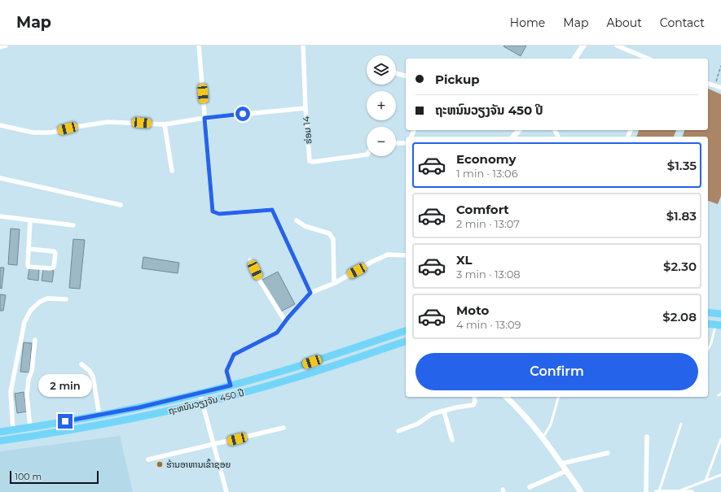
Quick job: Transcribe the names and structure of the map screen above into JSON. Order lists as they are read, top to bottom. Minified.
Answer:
{"streets":{"highway":["ຖະຫນົນວຽງຈັນ 450 ປີ"],"street":["ຮ່ອມ 14"]},"places":["ຮ້ານອາຫານເຂົ້າຊອຍ"],"scale_bar":"100 m","page":{"header":"Map","nav":["Home","Map","About","Contact"],"map_buttons":["+","−"],"banner":["Pickup","ຖະຫນົນວຽງຈັນ 450 ປີ"],"list":[{"name":"Economy","note":"1 min · 13:06","value":"$1.35"},{"name":"Comfort","note":"2 min · 13:07","value":"$1.83"},{"name":"XL","note":"3 min · 13:08","value":"$2.30"},{"name":"Moto","note":"4 min · 13:09","value":"$2.08"}],"buttons":"Confirm","bubble":"2 min","scale":"100 m"}}
